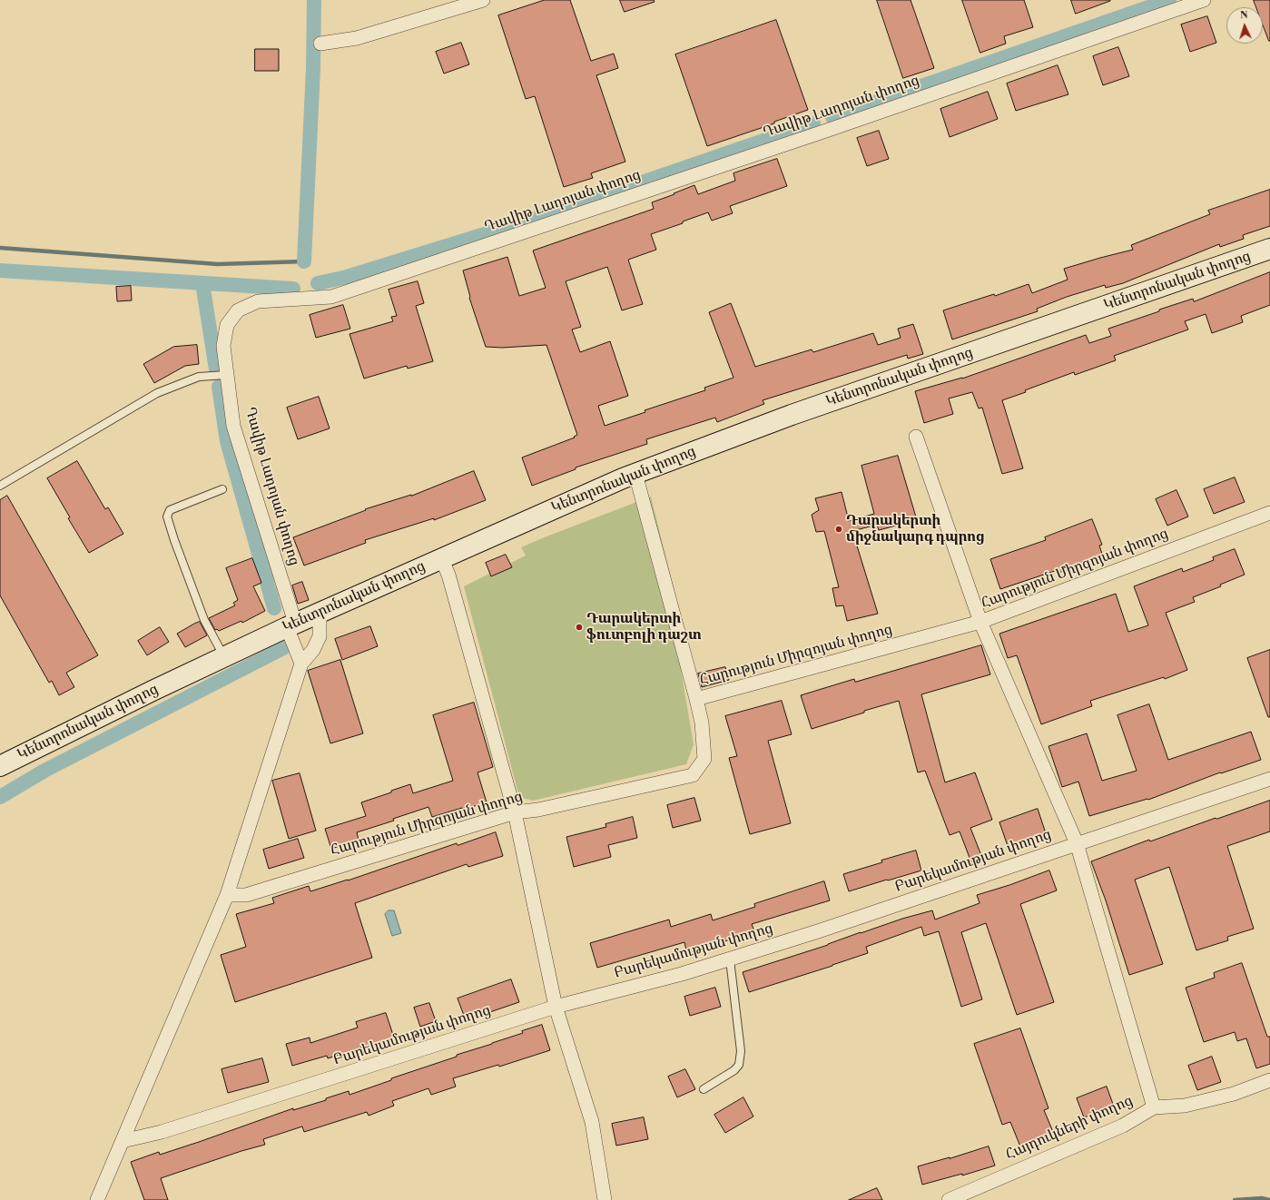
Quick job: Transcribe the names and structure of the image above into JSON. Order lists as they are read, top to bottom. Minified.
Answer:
{"streets":{"main road":["Կենտրոնական փողոց"],"street":["Դավիթ Լադոյան փողոց","Հարություն Միրզոյան փողոց","Բարեկամության փողոց","Հայդուկների փողոց"]},"crossings":[["Դավիթ Լադոյան փողոց","Կենտրոնական փողոց"]],"places":["Դարակերտի միջնակարգ դպրոց","Դարակերտի ֆուտբոլի դաշտ"],"north":"top"}
